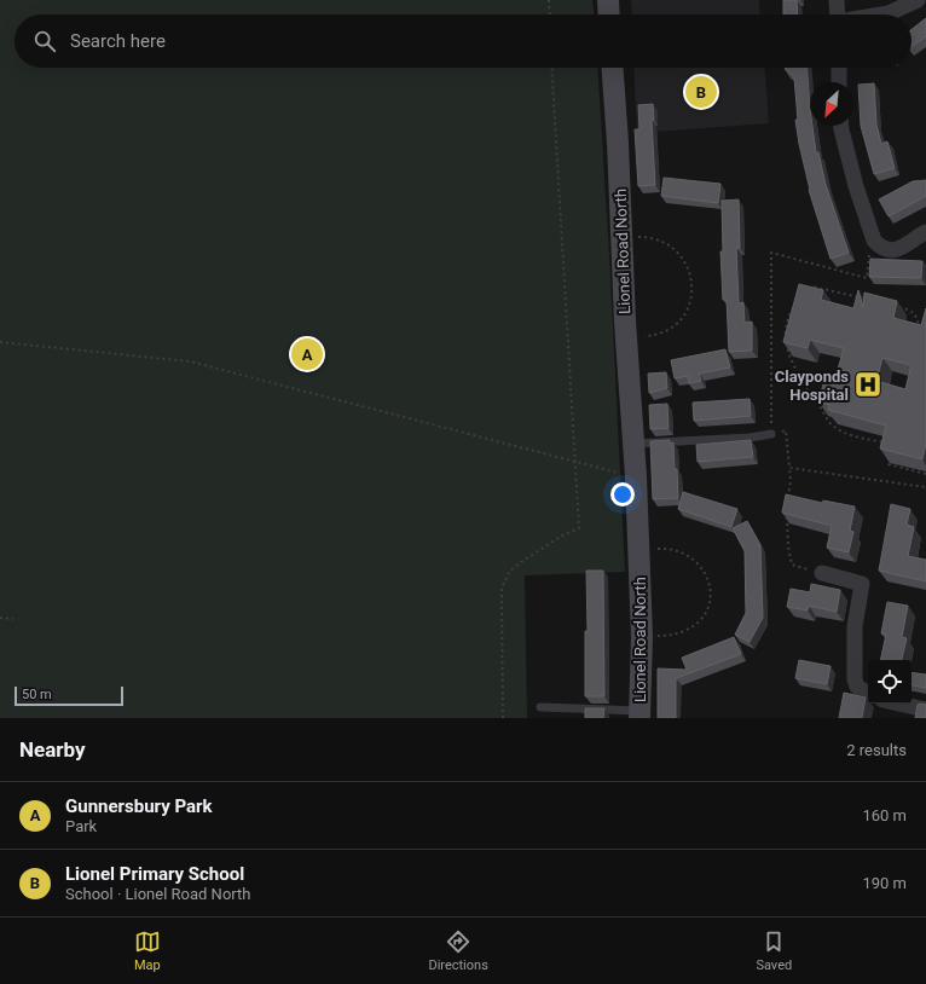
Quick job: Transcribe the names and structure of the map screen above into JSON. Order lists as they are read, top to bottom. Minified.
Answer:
{"streets":{"street":["Lionel Road North"]},"places":{"hospital":["Clayponds Hospital"]},"scale_bar":"50 m","north":"bottom left","page":{"search":"Search here","pins":["B","A"],"scale":"50 m","heading":["Nearby","2 results"],"list":[{"mark":"A","name":"Gunnersbury Park","note":"Park","value":"160 m"},{"mark":"B","name":"Lionel Primary School","note":"School · Lionel Road North","value":"190 m"}],"nav":["Map","Directions","Saved"]}}
